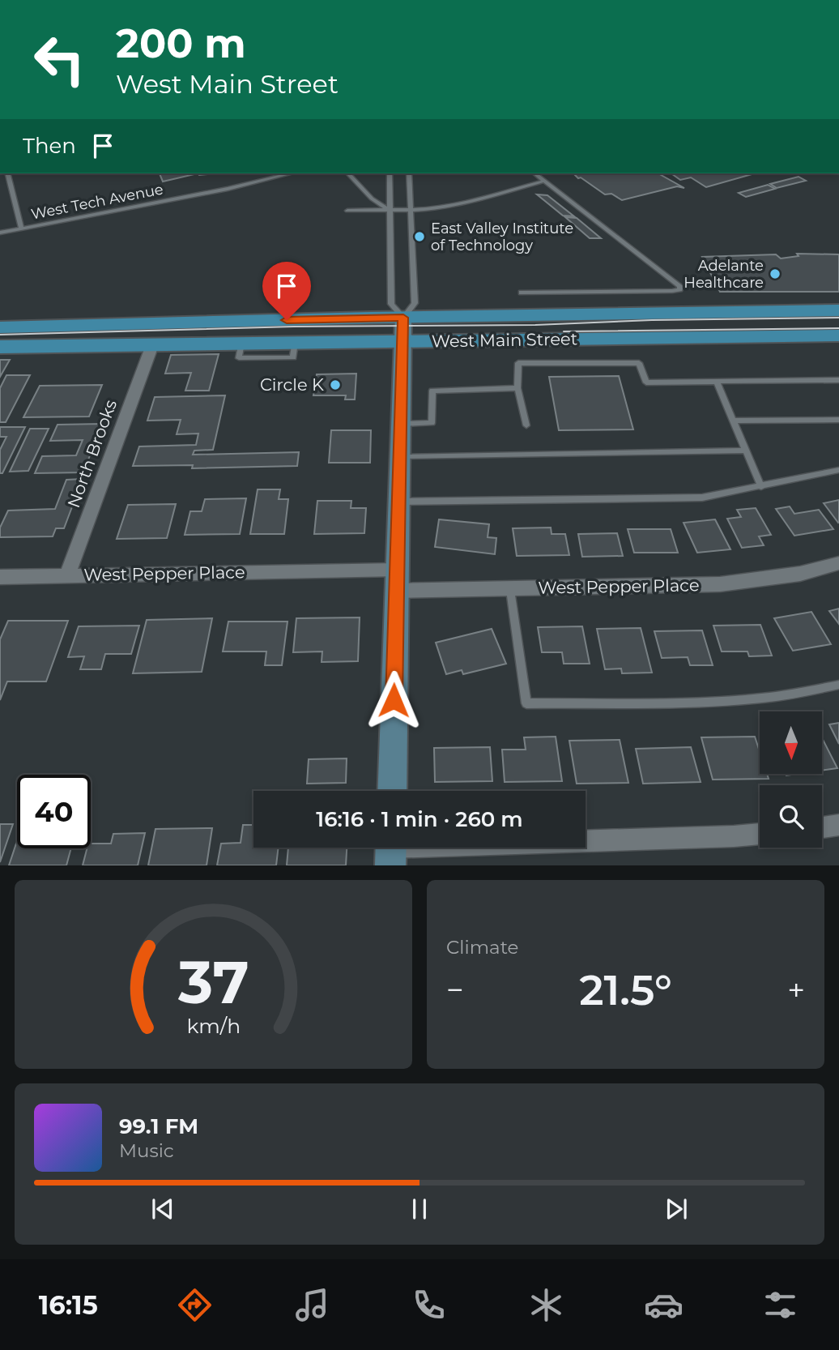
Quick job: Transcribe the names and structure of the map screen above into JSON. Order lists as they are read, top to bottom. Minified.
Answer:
{"streets":{"main road":["West Main Street"],"street":["North Brooks","West Pepper Place"],"lane":["West Tech Avenue"]},"crossings":[["West Main Street","North Brooks"],["North Brooks","West Pepper Place"]],"places":["East Valley Institute of Technology","Adelante Healthcare","Circle K"],"north":"bottom","page":{"turn":["200 m","West Main Street"],"then":"Then","limit":"40","trip":"16:16 · 1 min · 260 m","tile":"Climate","heat":["−","21.5°","+"],"song":["99.1 FM","Music"],"tabs":"16:15","gauge":["37","km/h"]}}
